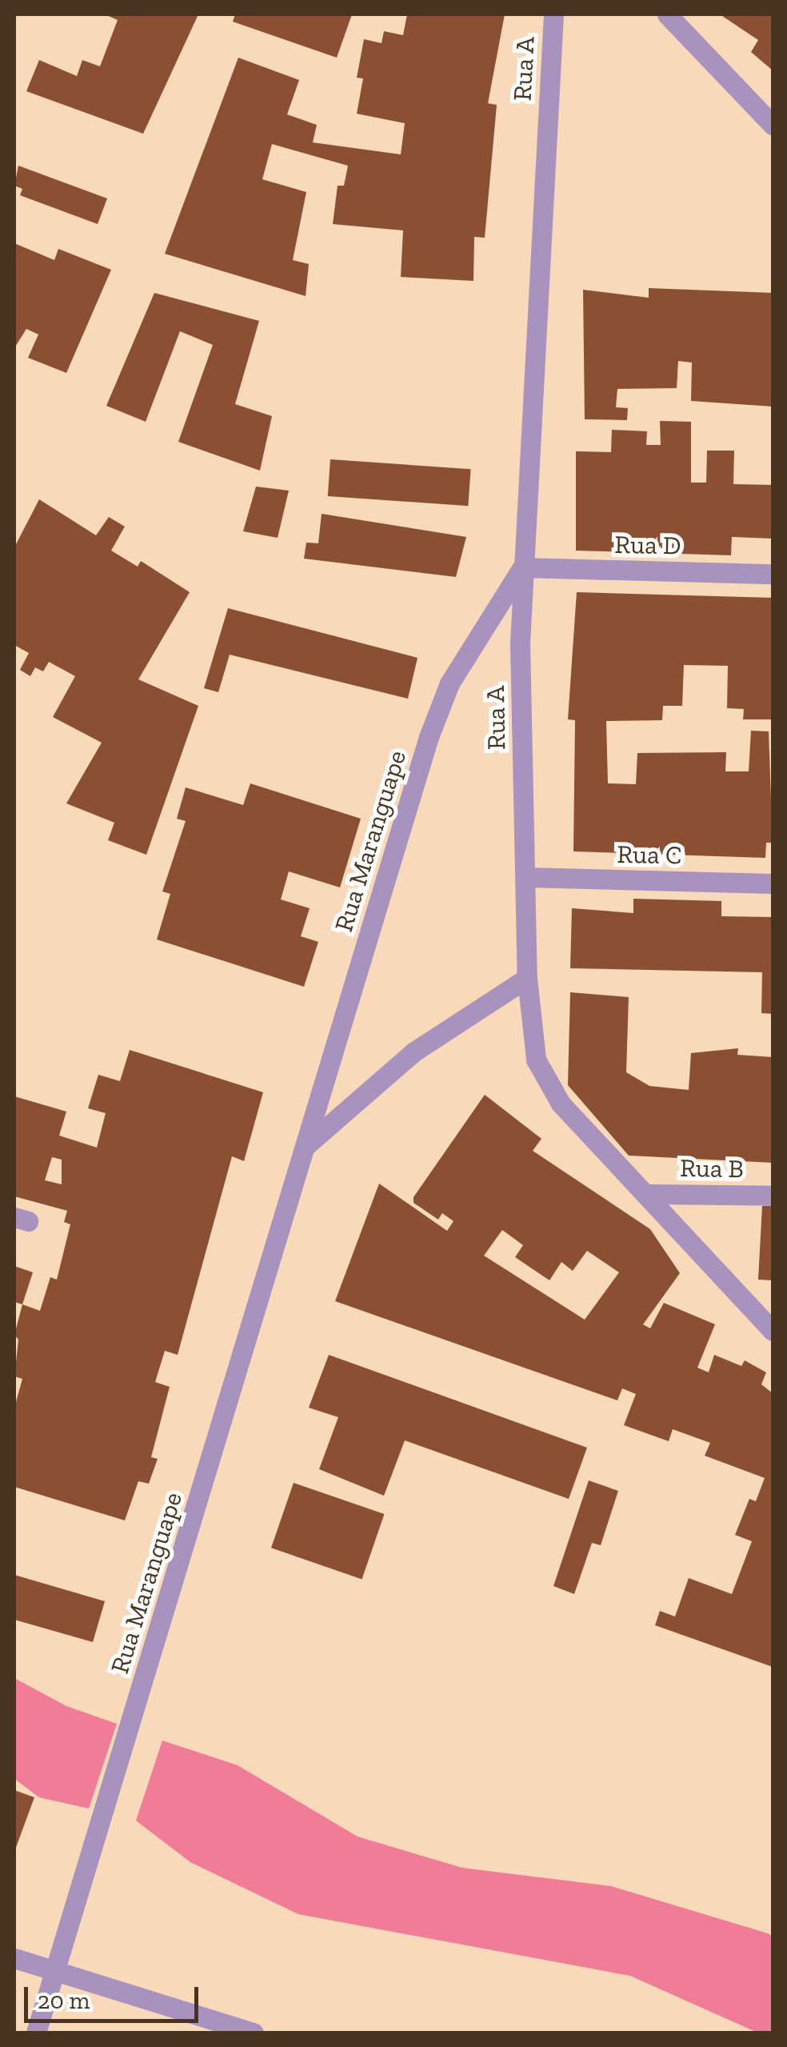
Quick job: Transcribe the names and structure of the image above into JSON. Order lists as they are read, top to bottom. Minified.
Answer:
{"streets":{"street":["Rua A","Rua D","Rua Maranguape","Rua C","Rua B"]},"crossings":[["Rua A","Rua D"],["Rua A","Rua Maranguape"],["Rua A","Rua C"],["Rua A","Rua B"],["Rua D","Rua Maranguape"]],"scale_bar":"20 m"}
